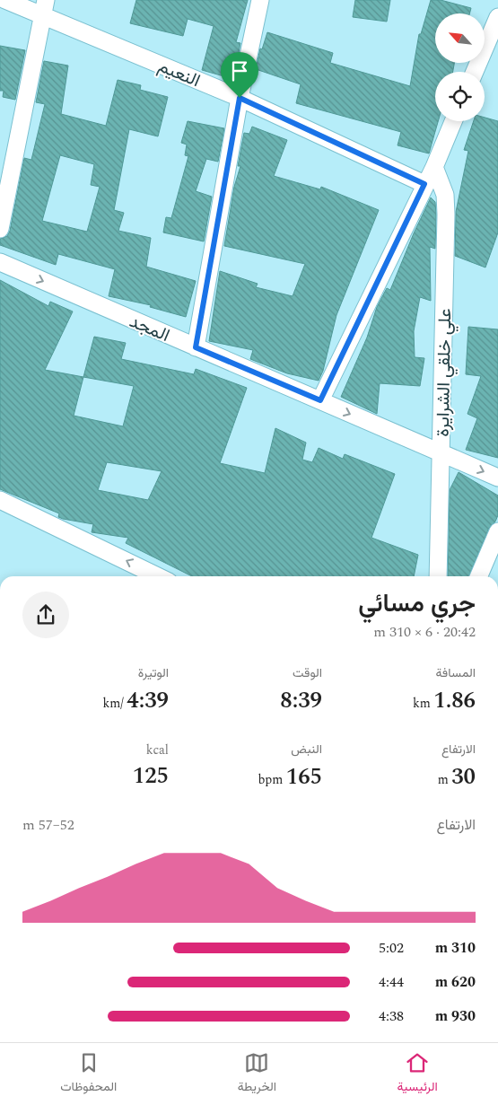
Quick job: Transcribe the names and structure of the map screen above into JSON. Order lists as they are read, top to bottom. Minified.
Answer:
{"streets":{"street":["النعيم","المجد","علي خلقي الشرايرة"]},"crossings":[["المجد","علي خلقي الشرايرة"]],"one_way":["المجد"],"north":"top left","page":{"heading":["جري مسائي","20:42 · 6 × 310 m"],"stats":[["المسافة","1.86 km"],["الوقت","8:39"],["الوتيرة","4:39 /km"],["الارتفاع","30 m"],["النبض","165 bpm"],["kcal","125"]],"chart":["الارتفاع","52–57 m"],"list":[{"name":"310 m","note":"5:02"},{"name":"620 m","note":"4:44"},{"name":"930 m","note":"4:38"}],"tabs":["الرئيسية","الخريطة","المحفوظات"]}}
